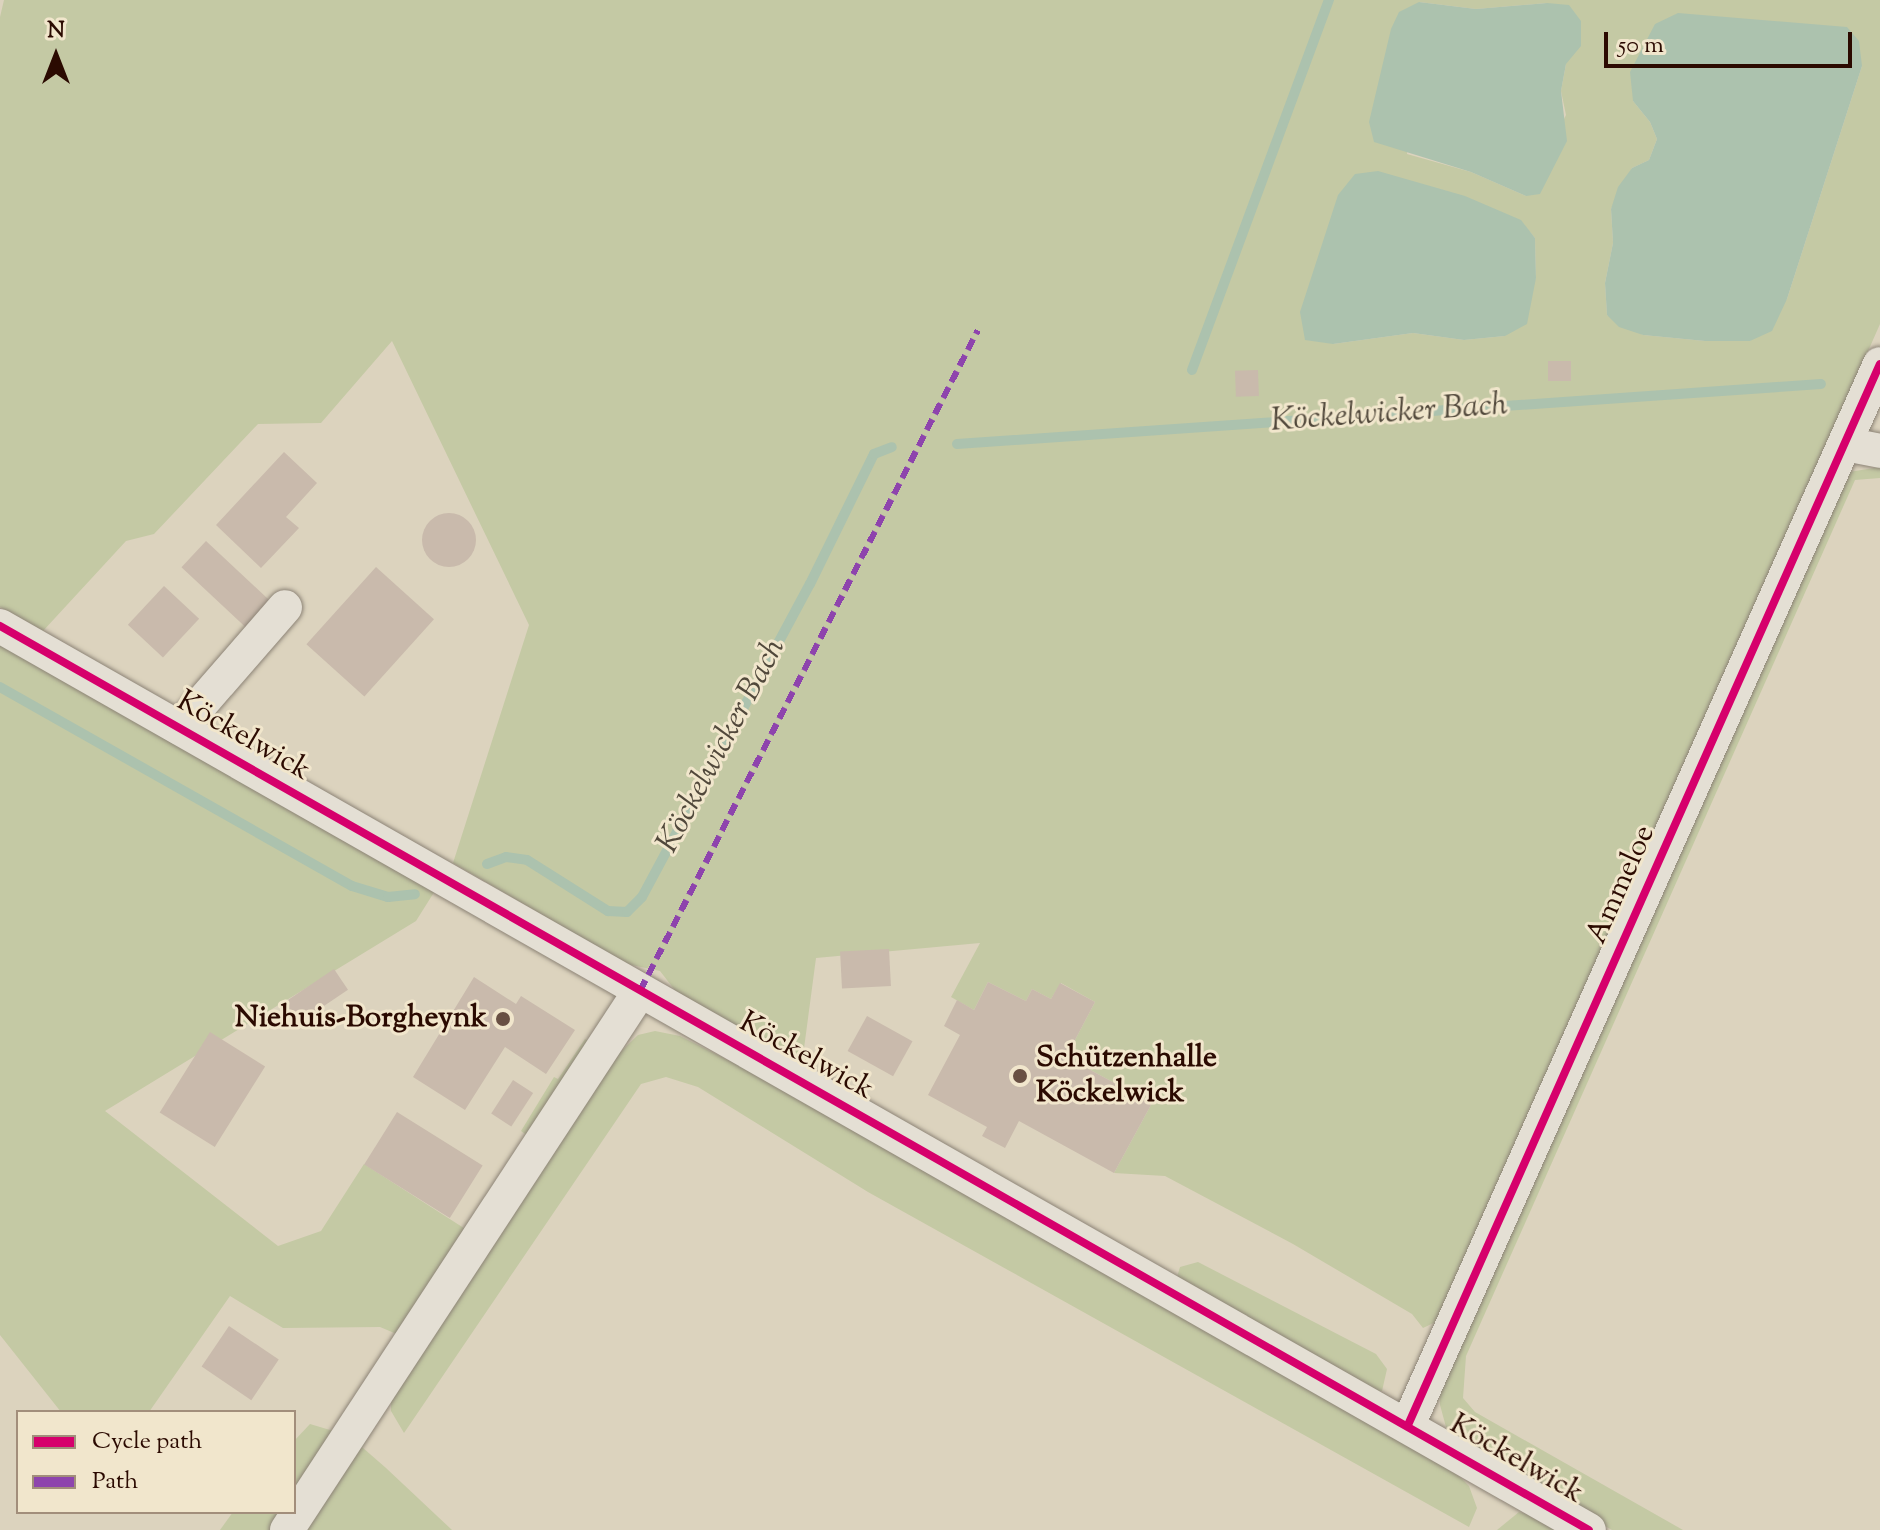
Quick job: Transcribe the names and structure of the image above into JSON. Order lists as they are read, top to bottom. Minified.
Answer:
{"streets":{"street":["Köckelwick","Ammeloe"]},"crossings":[["Köckelwick","Ammeloe"]],"water":["Köckelwicker Bach"],"places":["Niehuis-Borgheynk","Schützenhalle Köckelwick"],"legend":["Cycle path","Path"],"scale_bar":"50 m","north":"top"}
